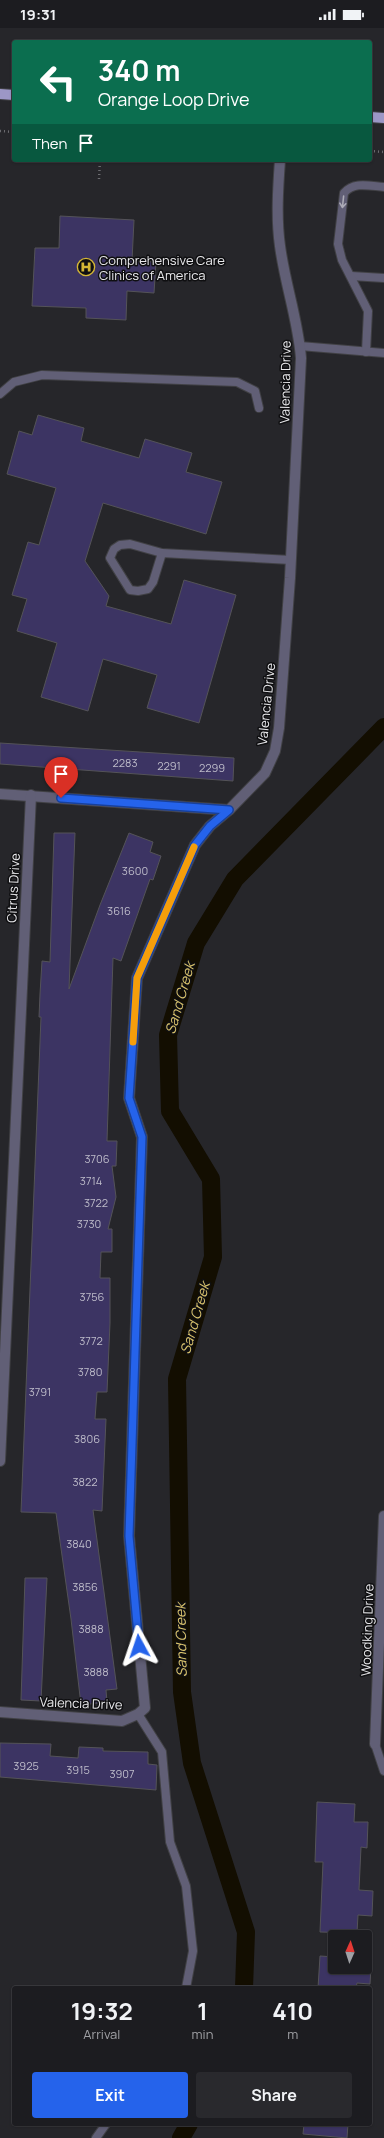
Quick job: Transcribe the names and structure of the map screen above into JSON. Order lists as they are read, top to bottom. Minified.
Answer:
{"streets":{"street":["Valencia Drive","Citrus Drive","Woodking Drive"]},"water":["Sand Creek"],"places":{"hospital":["Comprehensive Care Clinics of America"]},"house_numbers":["2283","2291","2299","3600","3616","3706","3714","3722","3730","3756","3772","3780","3791","3806","3822","3840","3856","3888","3888","3925","3915","3907"],"north":"top","page":{"status":"19:31","turn":["340 m","Orange Loop Drive"],"then":"Then","eta":["19:32","Arrival","1","min","410","m"],"buttons":["Exit","Share"]}}
